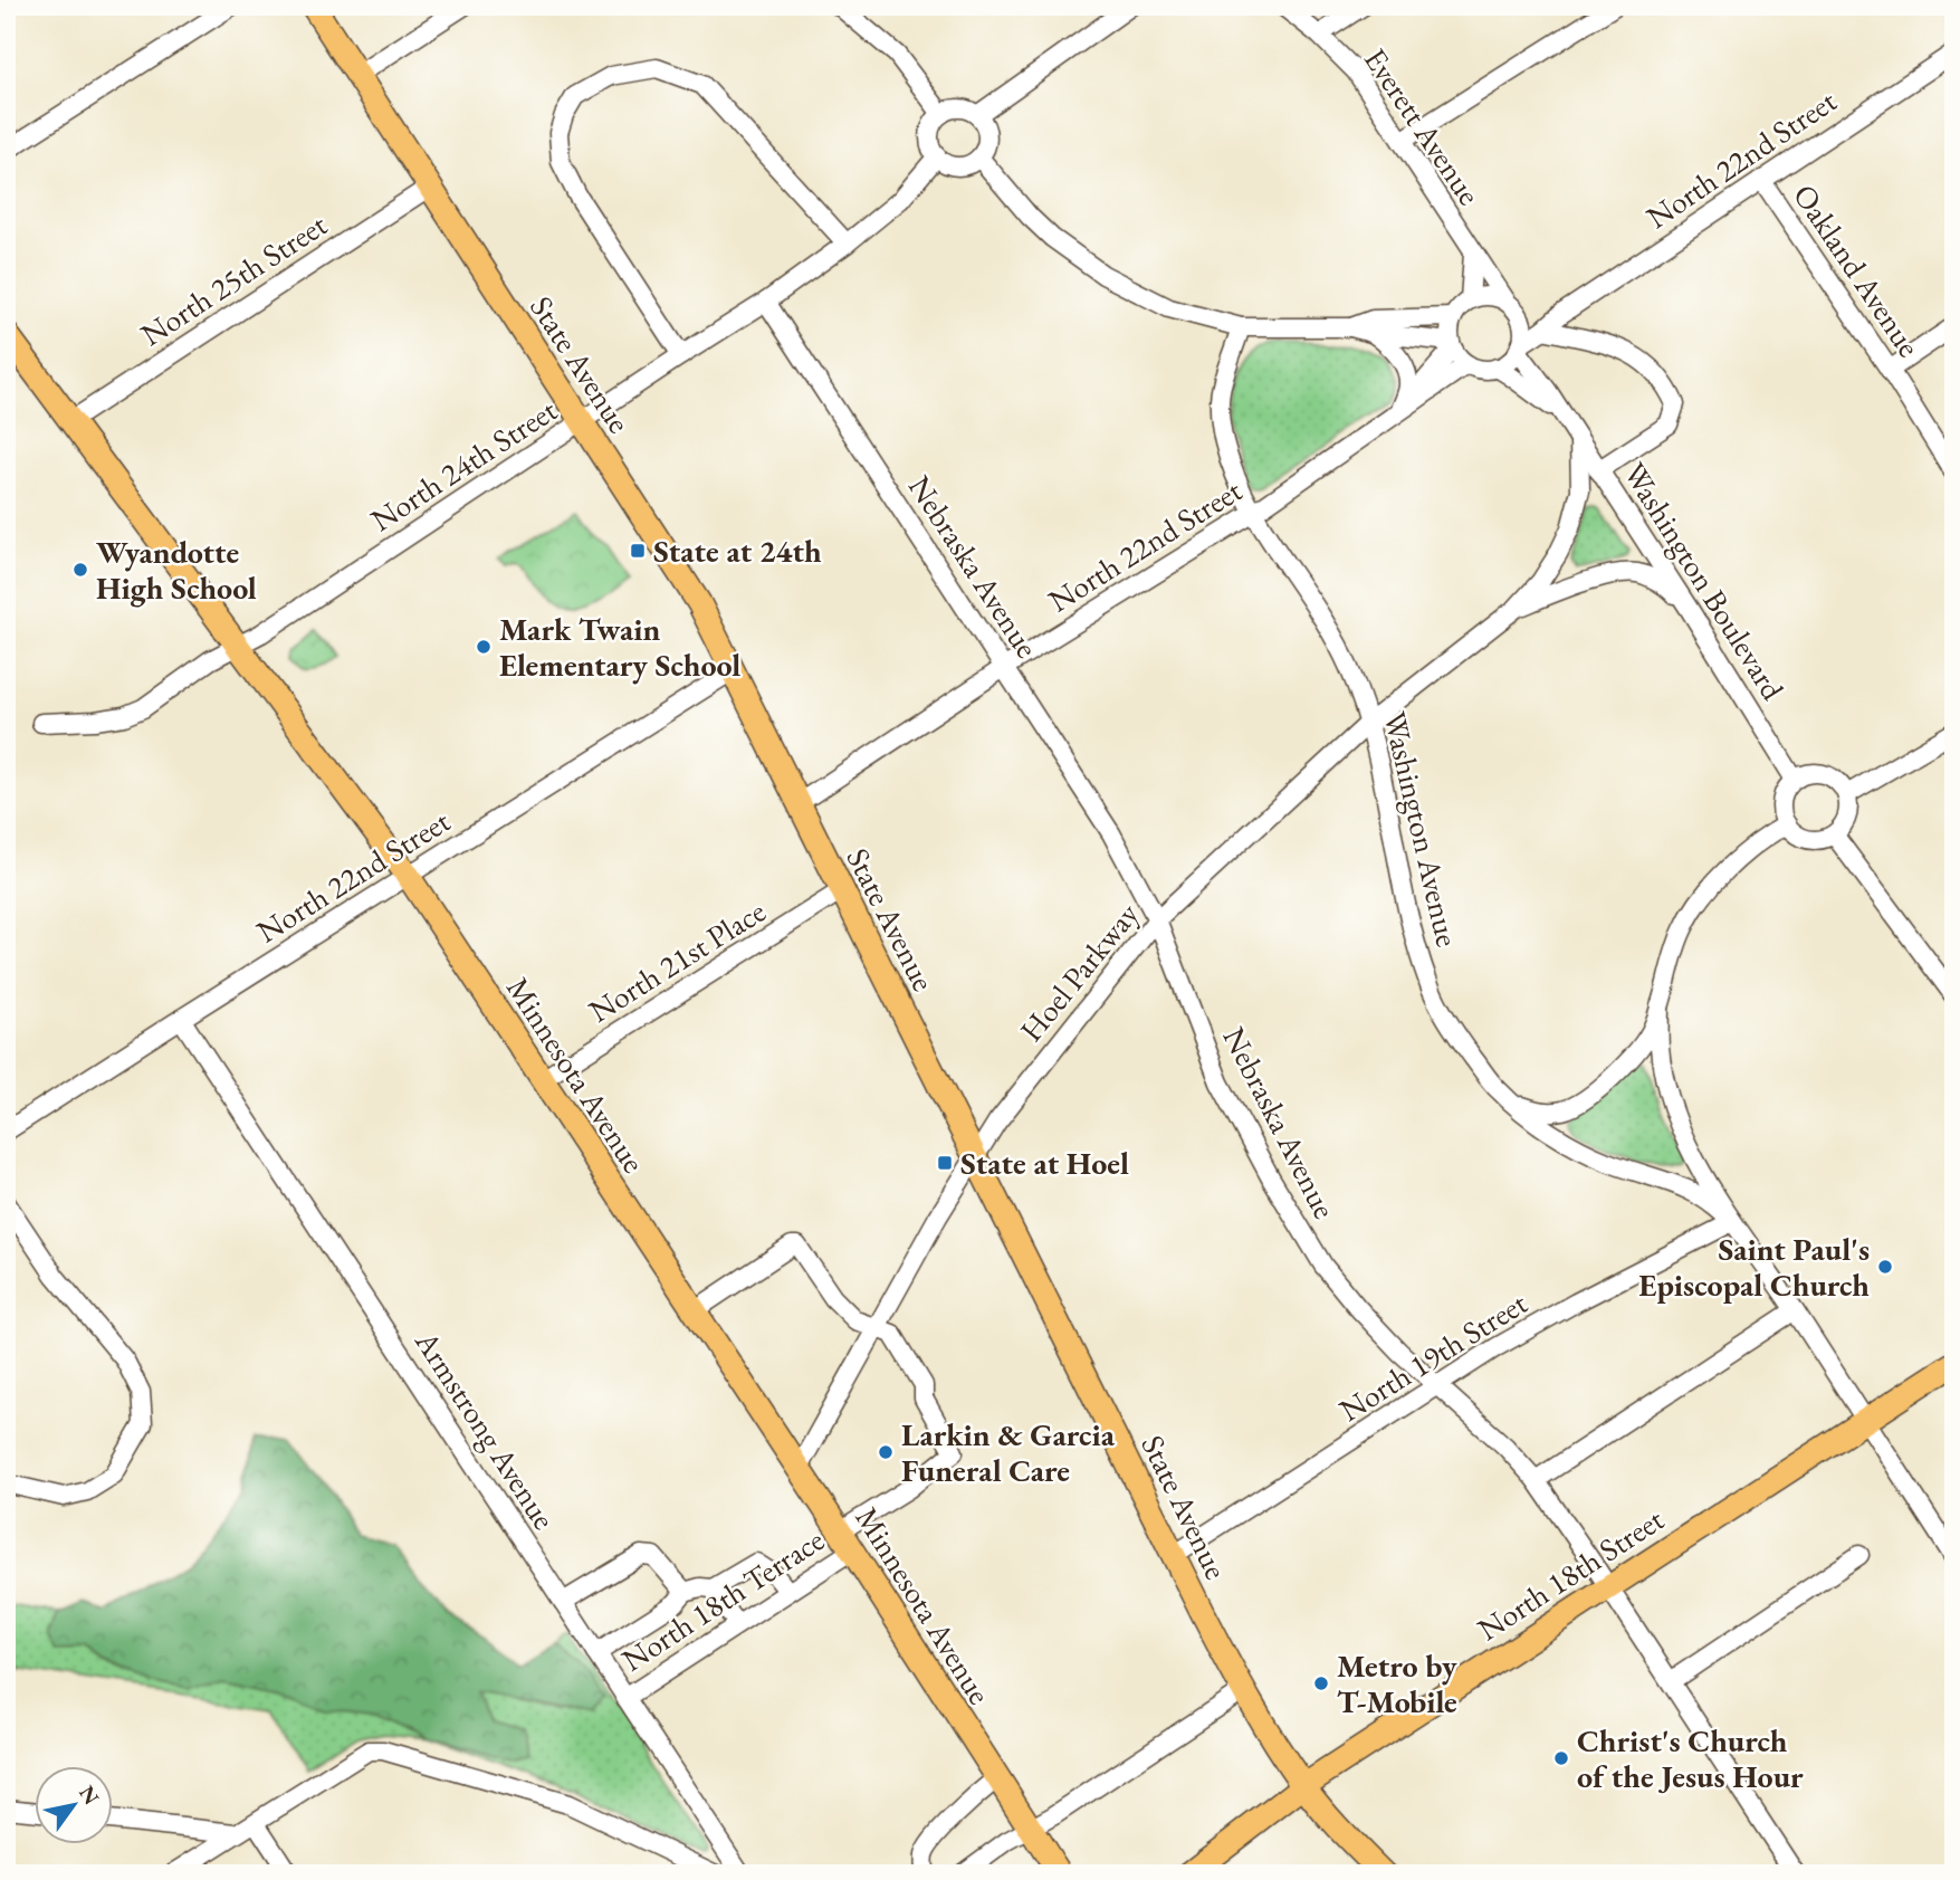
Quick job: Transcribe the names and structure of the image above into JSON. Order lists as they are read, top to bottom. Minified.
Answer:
{"streets":{"main road":["State Avenue","Minnesota Avenue","North 18th Street"],"street":["Everett Avenue","North 22nd Street","Oakland Avenue","North 25th Street","North 24th Street","Nebraska Avenue","Washington Boulevard","Washington Avenue","North 21st Place","Hoel Parkway","North 19th Street","Armstrong Avenue","North 18th Terrace"]},"crossings":[["Everett Avenue","North 22nd Street"],["Everett Avenue","Washington Boulevard"],["North 22nd Street","Oakland Avenue"],["North 22nd Street","State Avenue"],["North 22nd Street","Nebraska Avenue"],["North 22nd Street","Washington Boulevard"],["North 22nd Street","Washington Avenue"],["North 22nd Street","Minnesota Avenue"],["North 22nd Street","Armstrong Avenue"],["North 25th Street","State Avenue"],["North 25th Street","Minnesota Avenue"],["State Avenue","North 24th Street"],["State Avenue","North 21st Place"],["State Avenue","Hoel Parkway"],["State Avenue","North 19th Street"],["State Avenue","North 18th Street"],["North 24th Street","Nebraska Avenue"],["North 24th Street","Minnesota Avenue"],["Nebraska Avenue","Hoel Parkway"],["Nebraska Avenue","North 19th Street"],["Nebraska Avenue","North 18th Street"],["Washington Boulevard","Hoel Parkway"],["Washington Avenue","Hoel Parkway"],["Washington Avenue","North 19th Street"],["Washington Avenue","North 18th Street"],["North 21st Place","Minnesota Avenue"],["Hoel Parkway","Minnesota Avenue"],["Hoel Parkway","North 18th Terrace"],["Minnesota Avenue","North 18th Terrace"],["Armstrong Avenue","North 18th Terrace"]],"places":{"transit":["State at 24th","State at Hoel"],"other":["Wyandotte High School","Mark Twain Elementary School","Saint Paul's Episcopal Church","Larkin & Garcia Funeral Care","Metro by T-Mobile","Christ's Church of the Jesus Hour"]},"north":"top right"}
